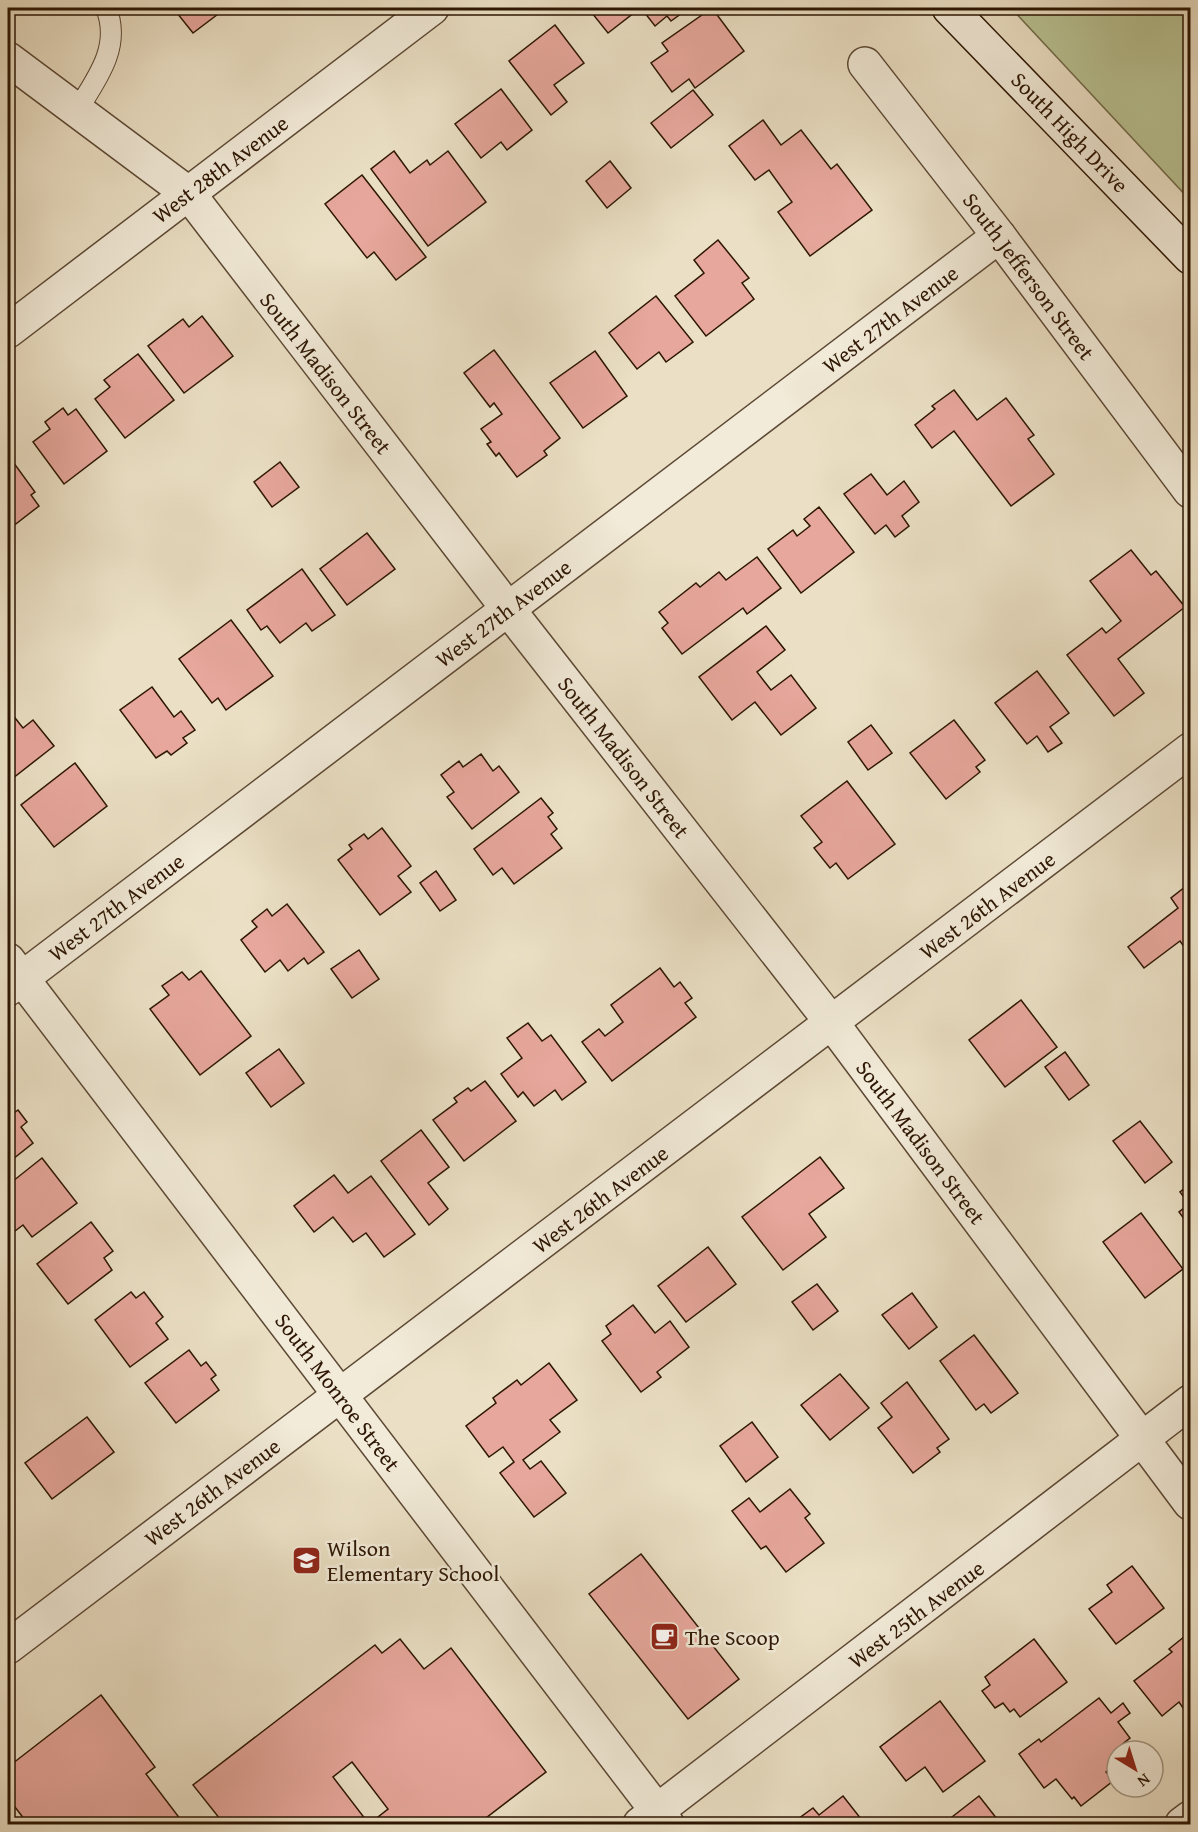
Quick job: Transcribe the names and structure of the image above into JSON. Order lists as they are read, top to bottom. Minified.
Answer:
{"streets":{"street":["South High Drive","West 28th Avenue","South Jefferson Street","West 27th Avenue","South Madison Street","West 26th Avenue","South Monroe Street","West 25th Avenue"]},"crossings":[["West 28th Avenue","South Madison Street"],["South Jefferson Street","West 27th Avenue"],["West 27th Avenue","South Madison Street"],["West 27th Avenue","South Monroe Street"],["South Madison Street","West 26th Avenue"],["South Madison Street","West 25th Avenue"],["West 26th Avenue","South Monroe Street"],["South Monroe Street","West 25th Avenue"]],"places":{"school or university":["Wilson Elementary School"],"cafe":["The Scoop"]},"north":"bottom right"}
